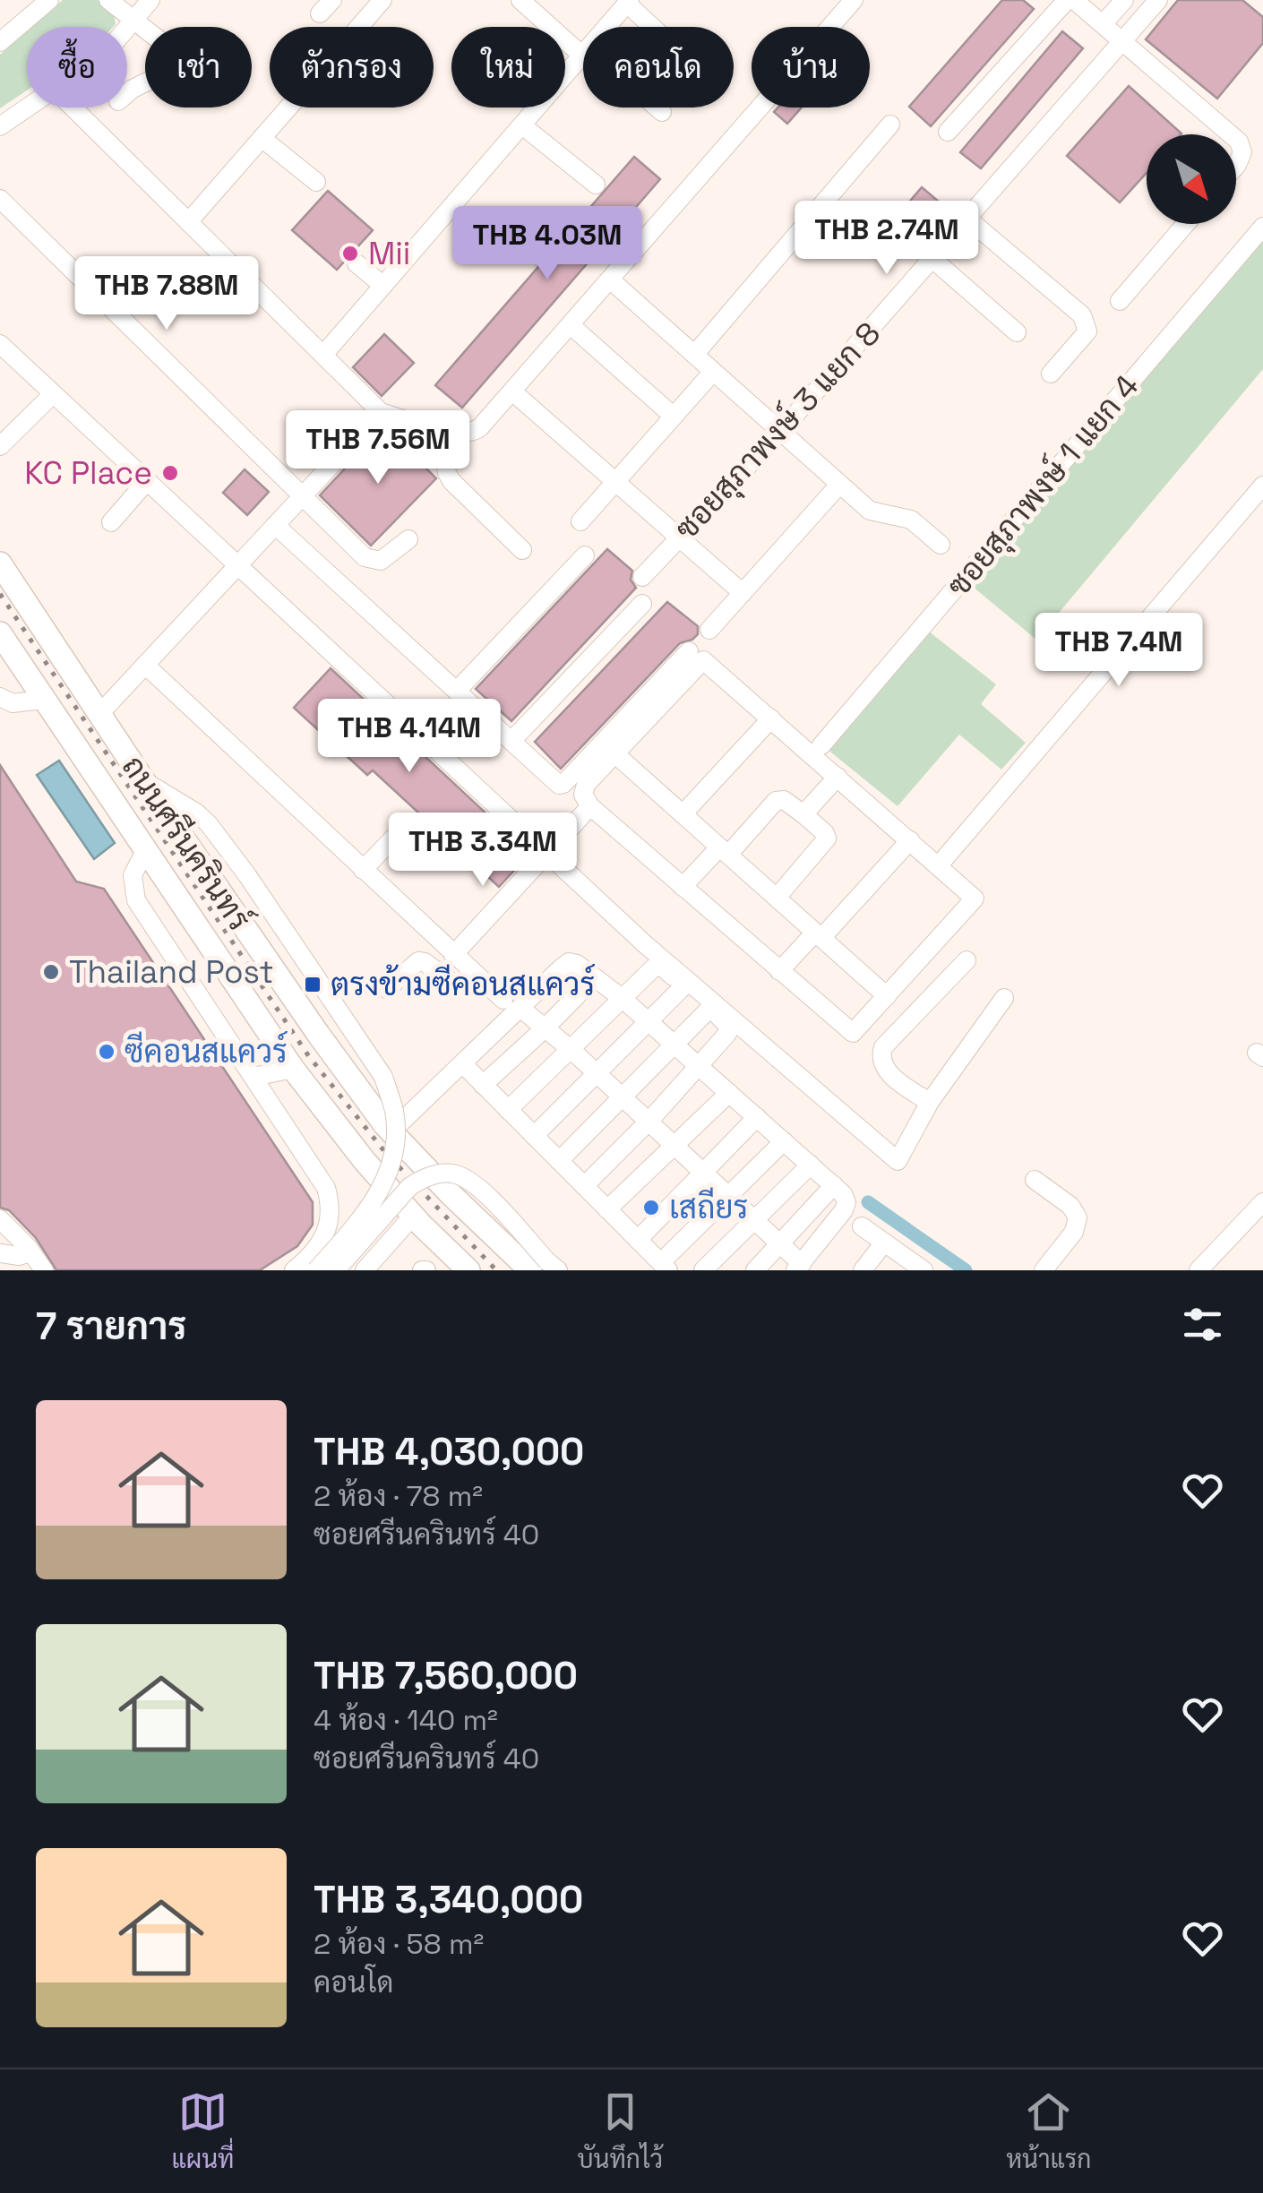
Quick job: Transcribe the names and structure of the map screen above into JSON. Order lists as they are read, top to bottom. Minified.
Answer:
{"streets":{"main road":["ถนนศรีนครินทร์"],"street":["ซอยสุภาพงษ์ 3 แยก 8","ซอยสุภาพงษ์ 1 แยก 4"]},"places":{"other":["Mii","KC Place","Thailand Post","ซีคอนสแควร์","เสถียร"],"transit":["ตรงข้ามซีคอนสแควร์"]},"north":"bottom right","page":{"chip":["ซื้อ","เช่า","ตัวกรอง","ใหม่","คอนโด","บ้าน"],"price":["THB 2.74M","THB 4.03M","THB 7.88M","THB 7.56M","THB 7.4M","THB 4.14M","THB 3.34M"],"heading":"7 รายการ","list":[{"name":"THB 4,030,000","note":"2 ห้อง · 78 m² · ซอยศรีนครินทร์ 40"},{"name":"THB 7,560,000","note":"4 ห้อง · 140 m² · ซอยศรีนครินทร์ 40"},{"name":"THB 3,340,000","note":"2 ห้อง · 58 m² · คอนโด"}],"tabs":["แผนที่","บันทึกไว้","หน้าแรก"]}}
